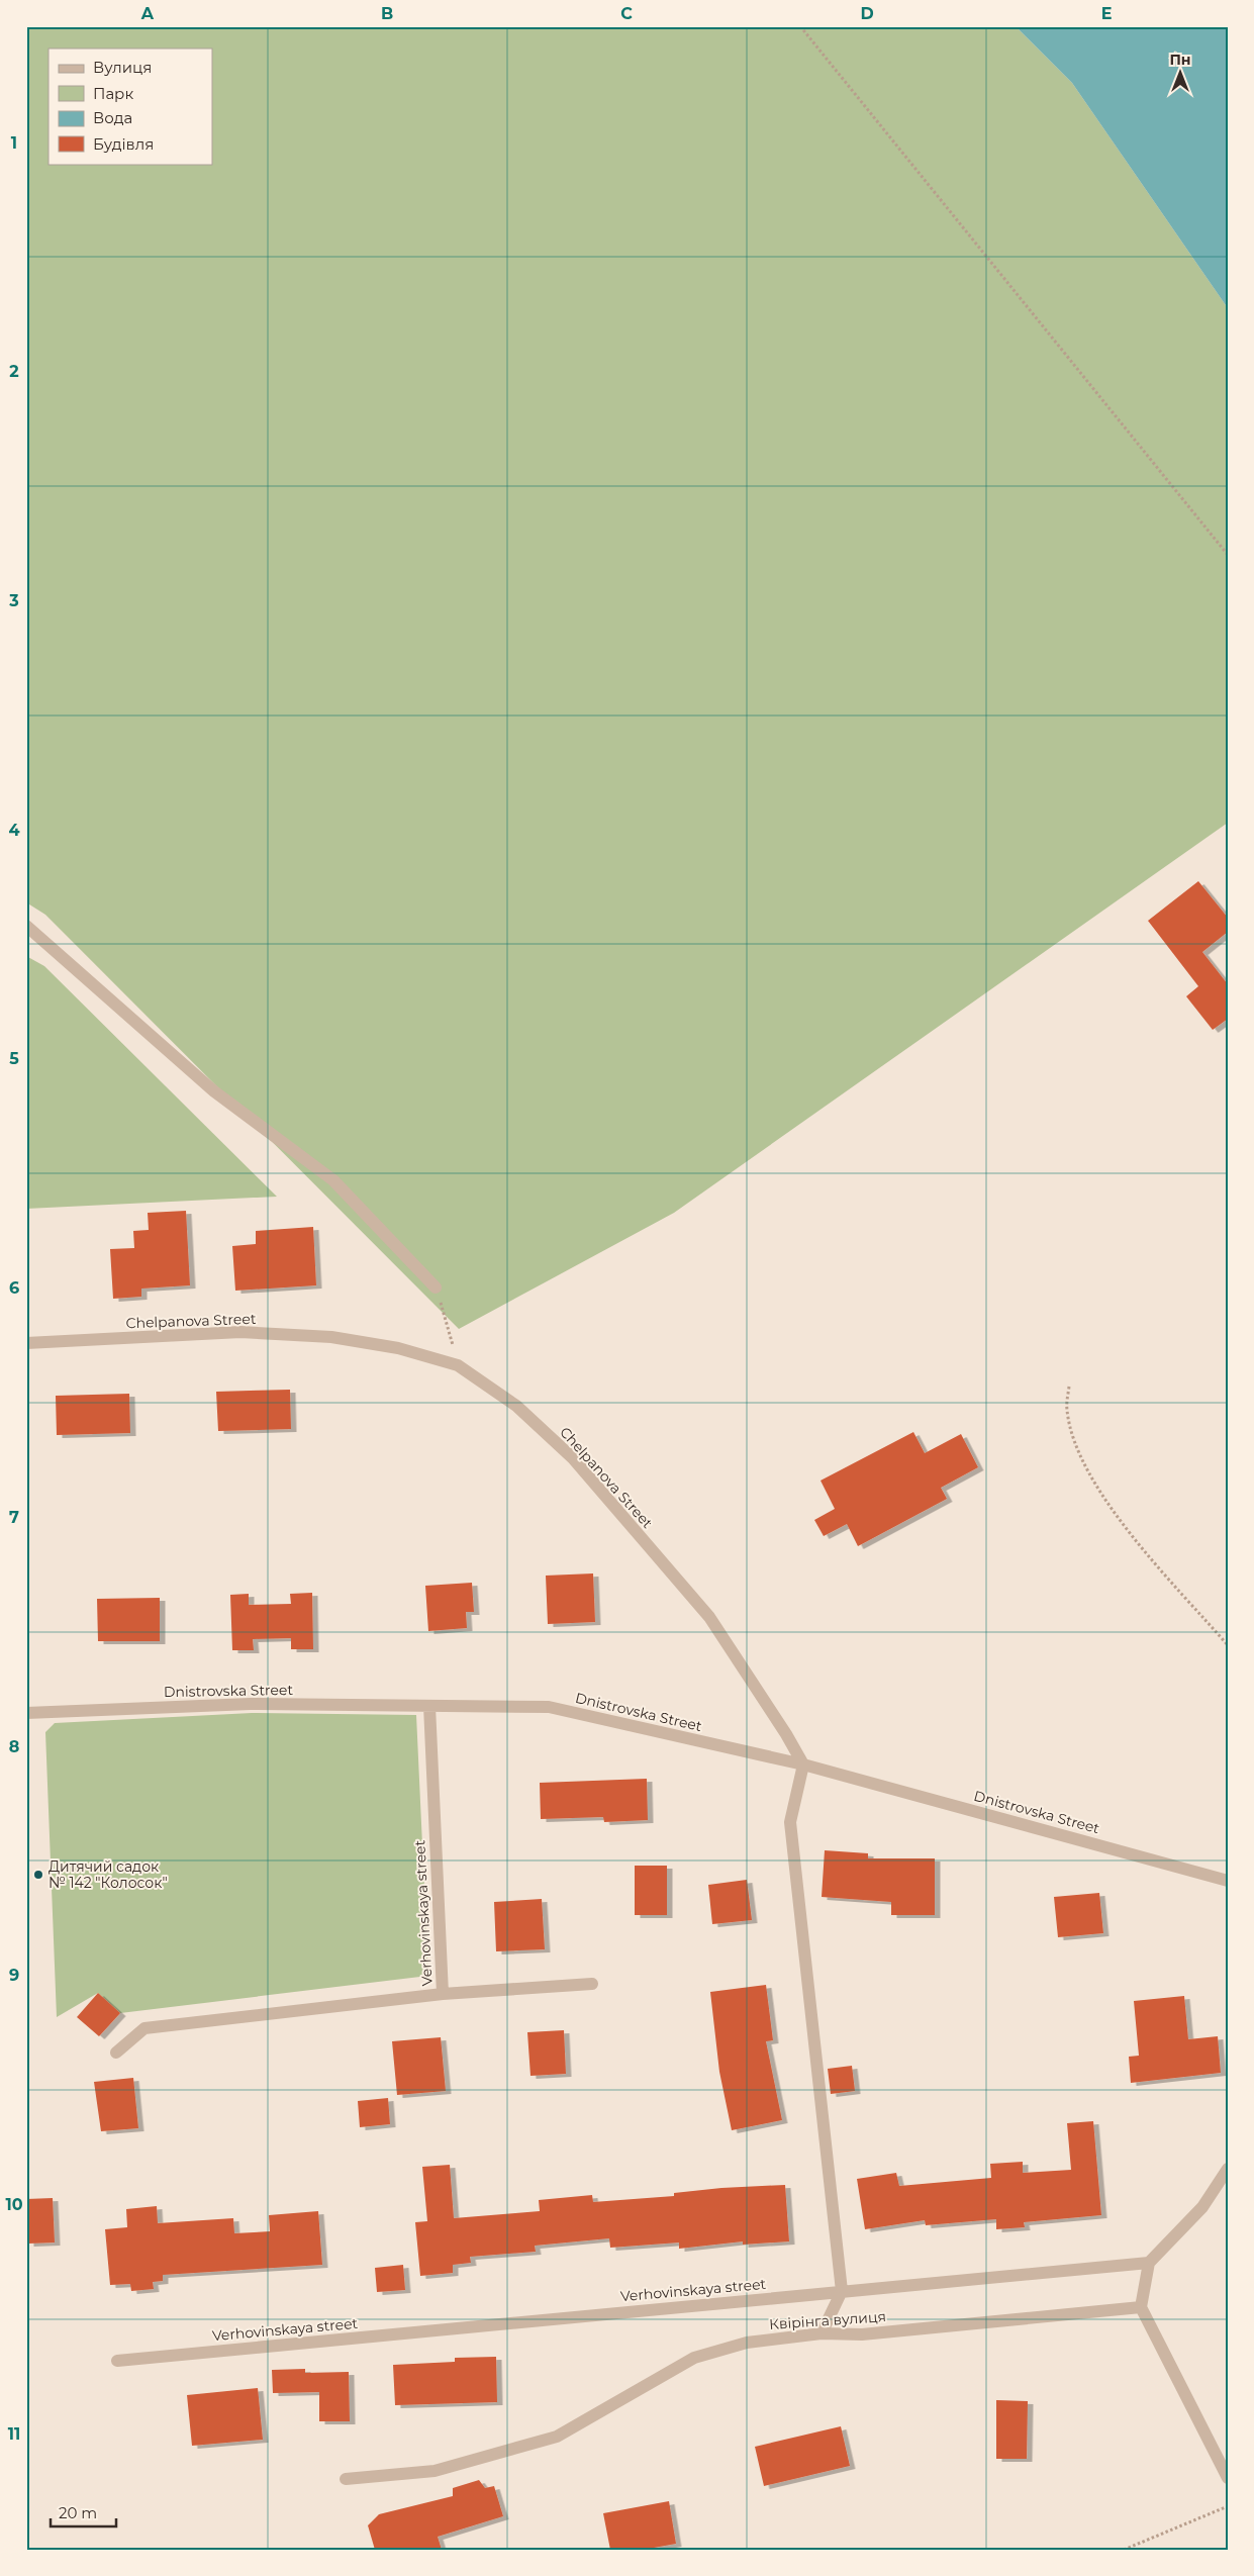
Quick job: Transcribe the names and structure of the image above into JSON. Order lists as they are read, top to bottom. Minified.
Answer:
{"streets":{"street":["Chelpanova Street","Dnistrovska Street","Verhovinskaya street","Квірінга вулиця"]},"crossings":[["Chelpanova Street","Dnistrovska Street"],["Dnistrovska Street","Verhovinskaya street"]],"places":["Дитячий садок № 142 \"Колосок\""],"legend":["Вулиця","Парк","Вода","Будівля"],"scale_bar":"20 m","north":"top","grid":{"columns":["A","B","C","D","E"],"rows":["1","2","3","4","5","6","7","8","9","10","11"]}}
